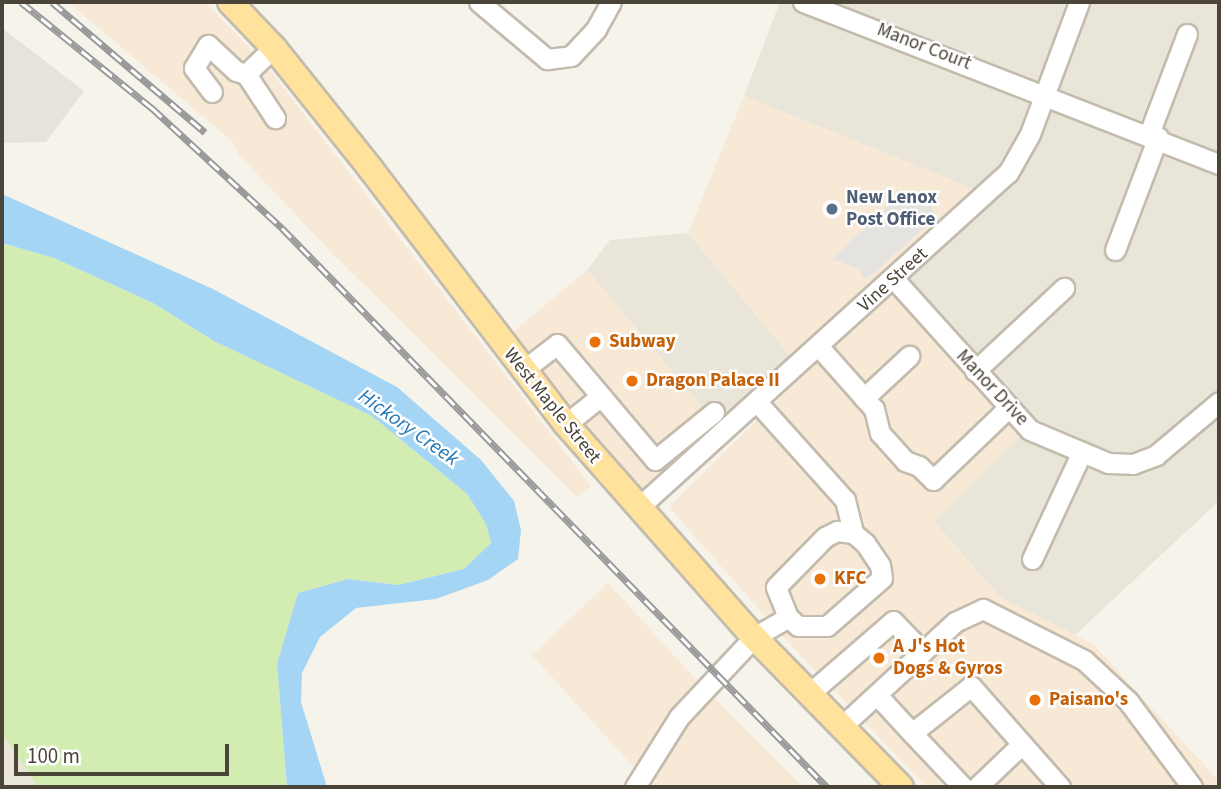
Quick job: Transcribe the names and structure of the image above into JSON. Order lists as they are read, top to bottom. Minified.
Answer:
{"streets":{"main road":["West Maple Street"],"street":["Manor Court","Vine Street","Manor Drive"]},"crossings":[["Manor Court","Vine Street"],["Vine Street","Manor Drive"],["Vine Street","West Maple Street"]],"water":["Hickory Creek"],"places":["New Lenox Post Office","Subway","Dragon Palace II","KFC","A J's Hot Dogs & Gyros","Paisano's"],"scale_bar":"100 m"}
